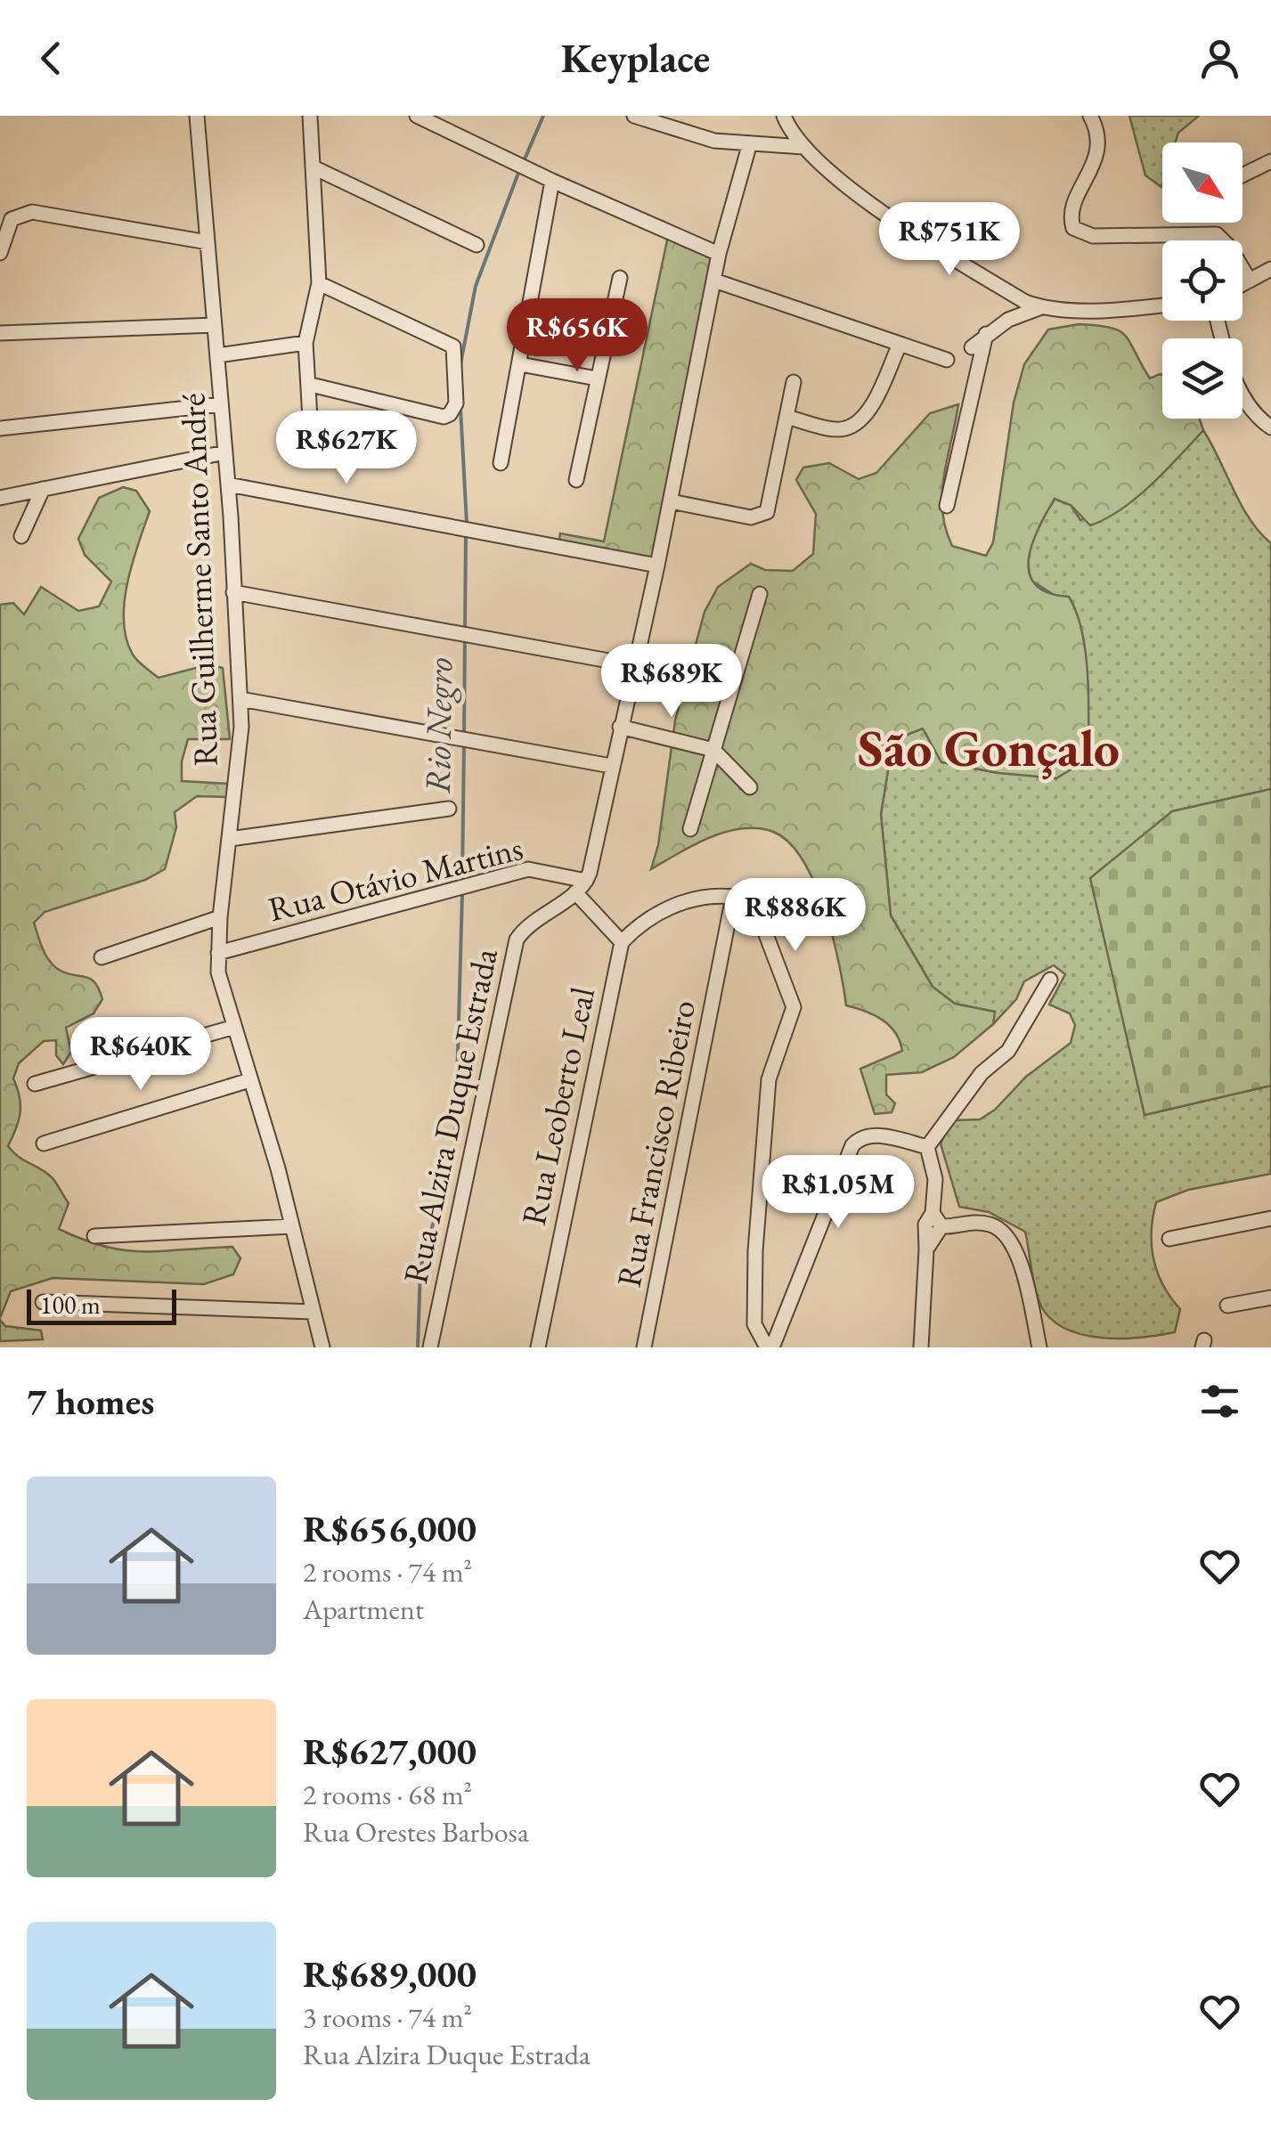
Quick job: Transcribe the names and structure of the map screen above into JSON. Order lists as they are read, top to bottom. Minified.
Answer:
{"streets":{"street":["Rua Guilherme Santo André","Rua Otávio Martins","Rua Leoberto Leal","Rua Alzira Duque Estrada","Rua Francisco Ribeiro"]},"crossings":[["Rua Guilherme Santo André","Rua Otávio Martins"],["Rua Otávio Martins","Rua Alzira Duque Estrada"]],"districts":["São Gonçalo"],"water":["Rio Negro"],"scale_bar":"100 m","north":"bottom right","page":{"header":"Keyplace","price":["R$751K","R$656K","R$627K","R$689K","R$886K","R$640K","R$1.05M"],"scale":"100 m","heading":"7 homes","list":[{"name":"R$656,000","note":"2 rooms · 74 m² · Apartment"},{"name":"R$627,000","note":"2 rooms · 68 m² · Rua Orestes Barbosa"},{"name":"R$689,000","note":"3 rooms · 74 m² · Rua Alzira Duque Estrada"}]}}
